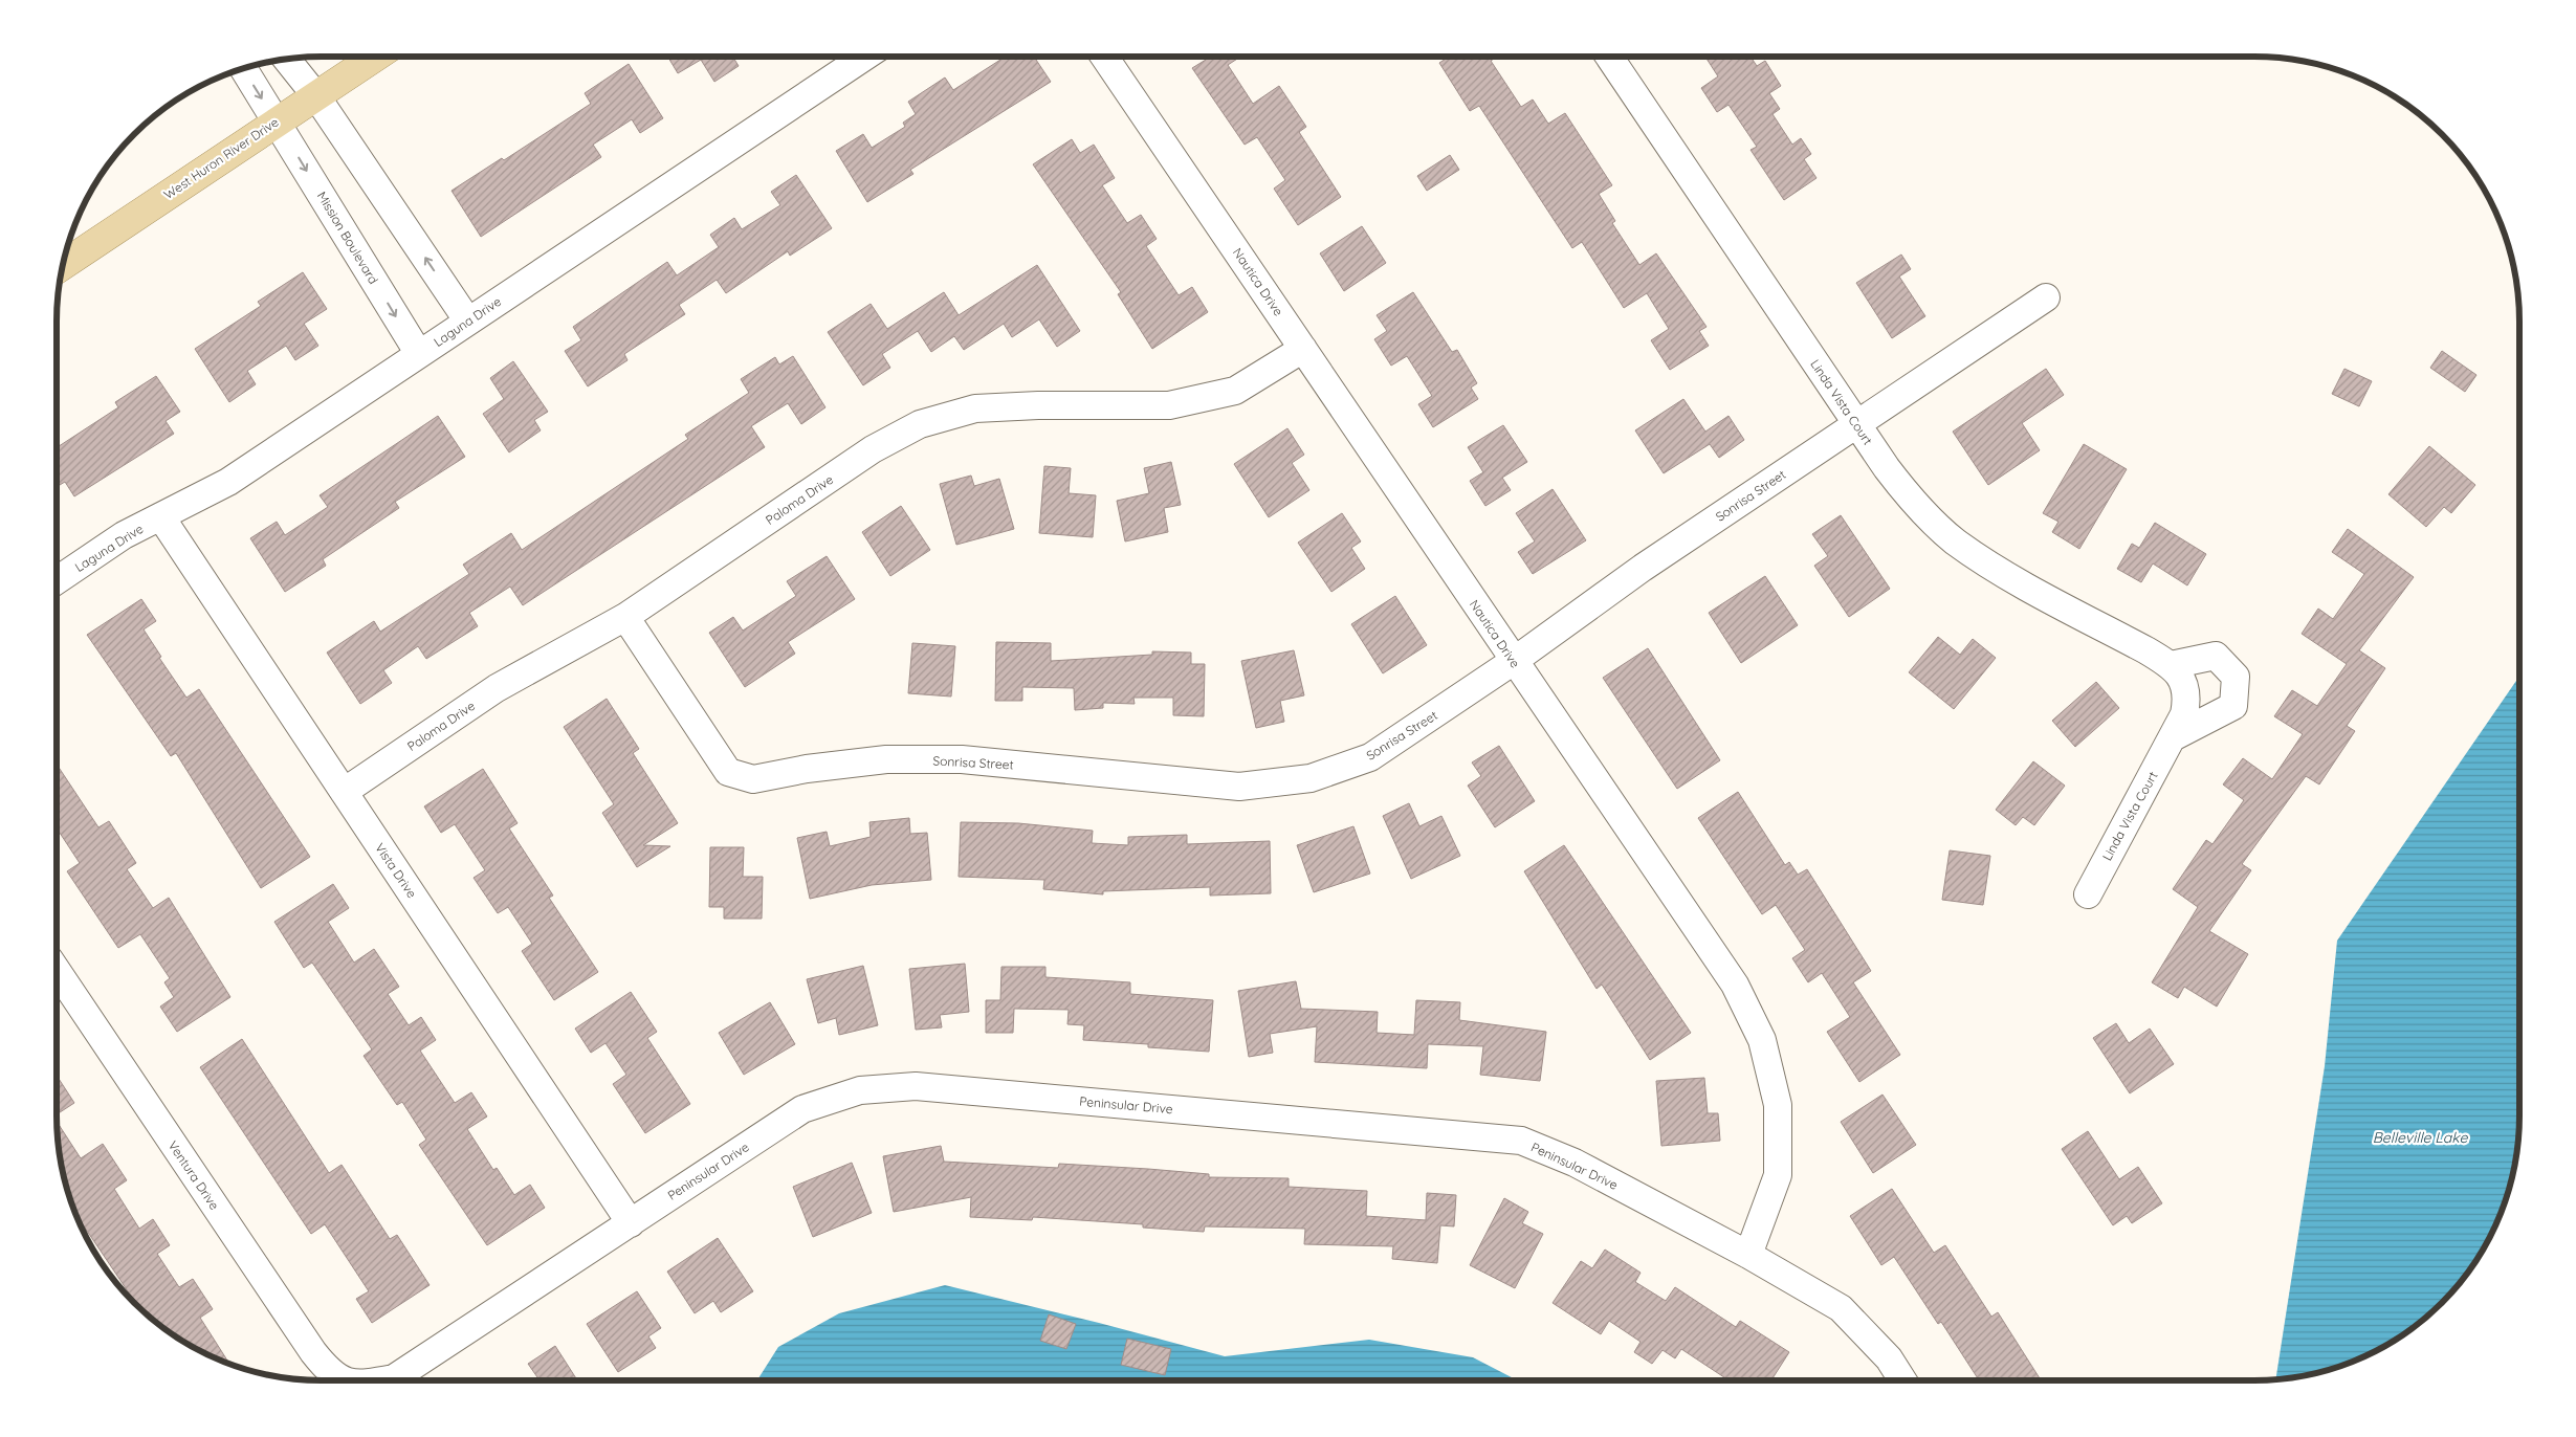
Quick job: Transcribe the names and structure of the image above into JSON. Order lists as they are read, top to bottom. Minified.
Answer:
{"streets":{"main road":["West Huron River Drive"],"street":["Mission Boulevard","Nautica Drive","Laguna Drive","Linda Vista Court","Sonrisa Street","Paloma Drive","Vista Drive","Peninsular Drive","Ventura Drive"]},"crossings":[["West Huron River Drive","Mission Boulevard"],["Mission Boulevard","Laguna Drive"],["Nautica Drive","Sonrisa Street"],["Nautica Drive","Paloma Drive"],["Nautica Drive","Peninsular Drive"],["Laguna Drive","Vista Drive"],["Linda Vista Court","Sonrisa Street"],["Sonrisa Street","Paloma Drive"],["Paloma Drive","Vista Drive"],["Vista Drive","Peninsular Drive"]],"water":["Belleville Lake"]}
